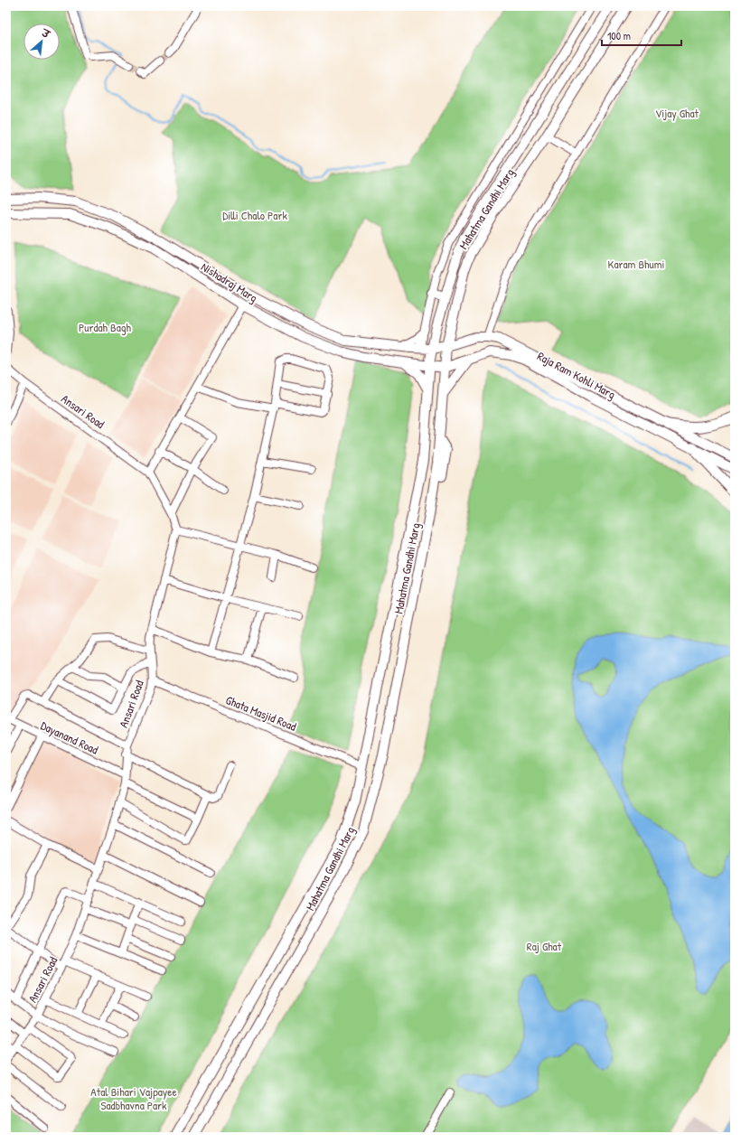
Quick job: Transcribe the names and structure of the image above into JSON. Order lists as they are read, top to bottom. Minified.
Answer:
{"streets":{"main road":["Mahatma Gandhi Marg","Nishadraj Marg","Raja Ram Kohli Marg"],"street":["Ansari Road","Ghata Masjid Road","Dayanand Road"]},"crossings":[["Mahatma Gandhi Marg","Nishadraj Marg"],["Mahatma Gandhi Marg","Raja Ram Kohli Marg"],["Mahatma Gandhi Marg","Ghata Masjid Road"],["Nishadraj Marg","Raja Ram Kohli Marg"],["Ansari Road","Ghata Masjid Road"],["Ansari Road","Dayanand Road"]],"parks":["Vijay Ghat","Dilli Chalo Park","Karam Bhumi","Purdah Bagh","Raj Ghat","Atal Bihari Vajpayee Sadbhavna Park"],"scale_bar":"100 m","north":"top right"}
